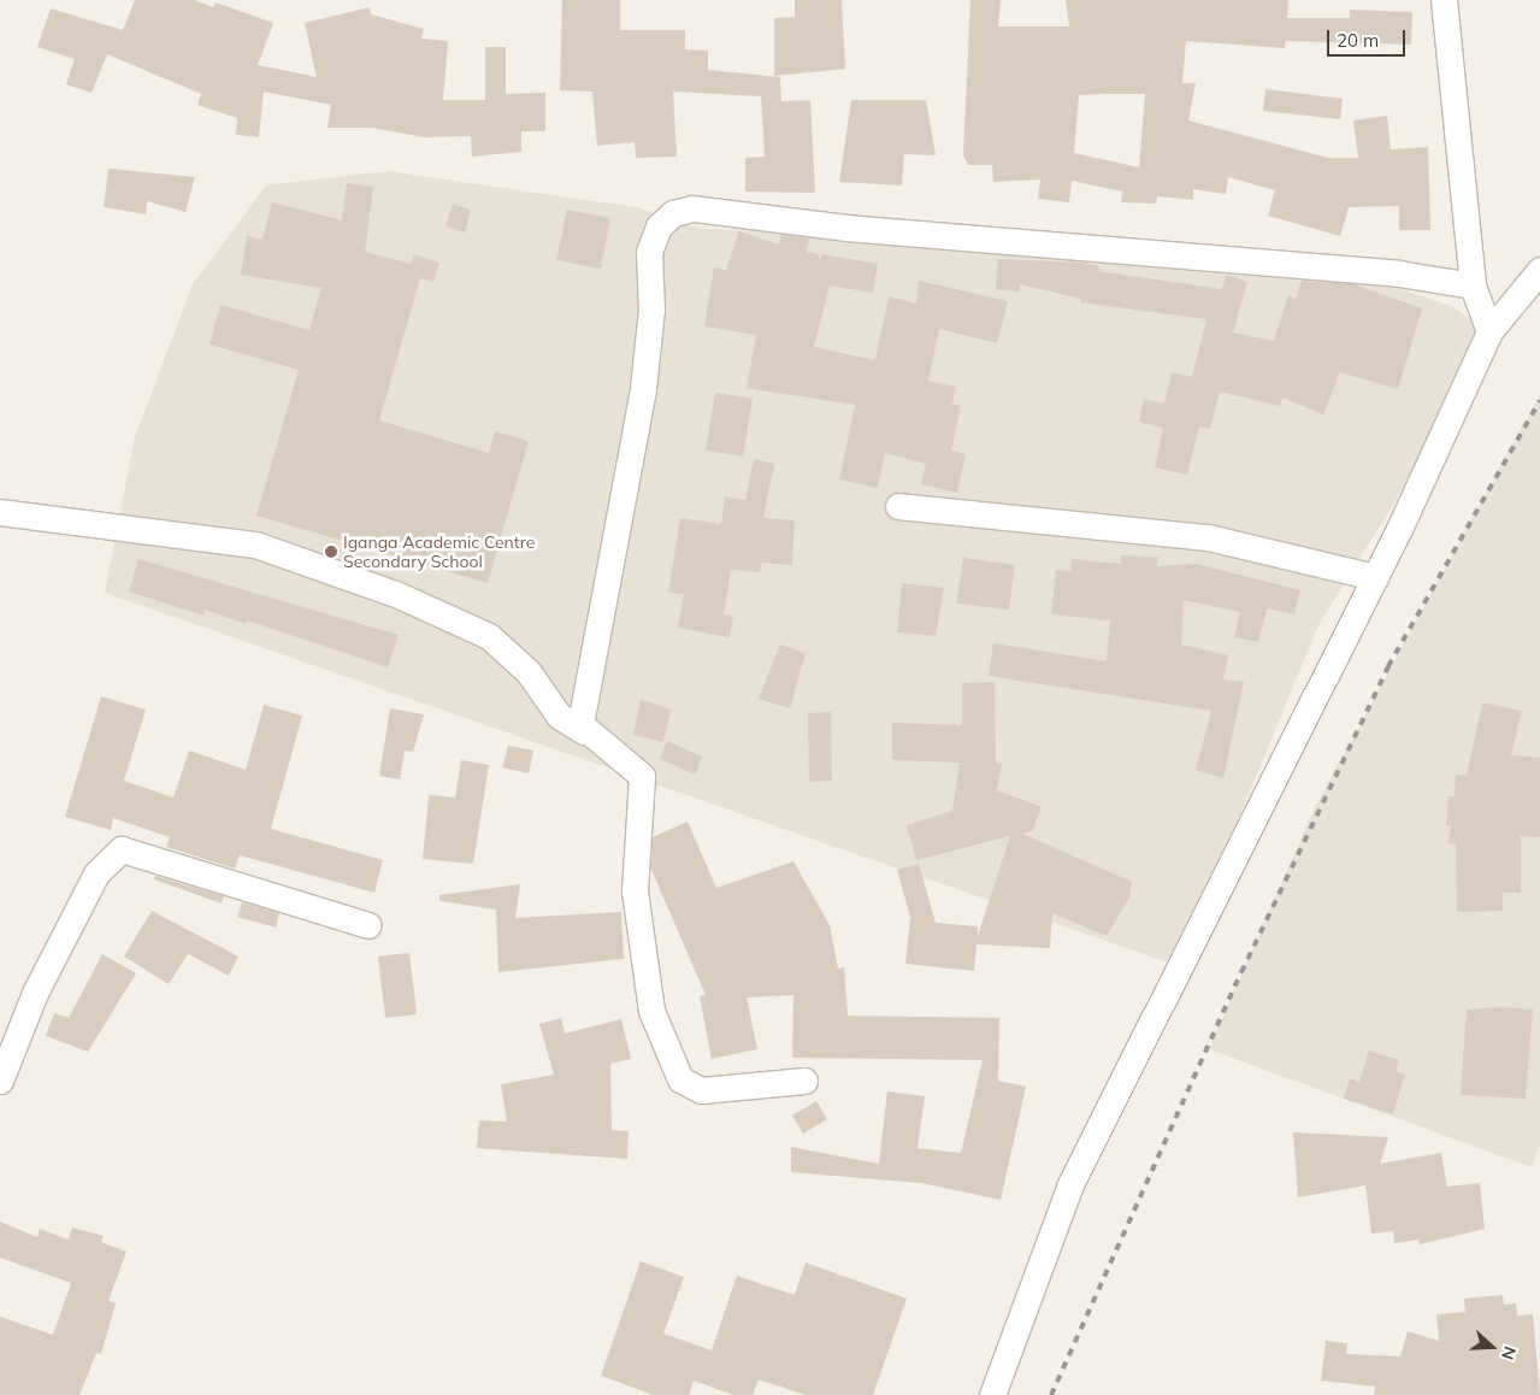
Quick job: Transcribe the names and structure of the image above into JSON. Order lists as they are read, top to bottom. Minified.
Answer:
{"places":["Iganga Academic Centre Secondary School"],"scale_bar":"20 m","north":"right"}
